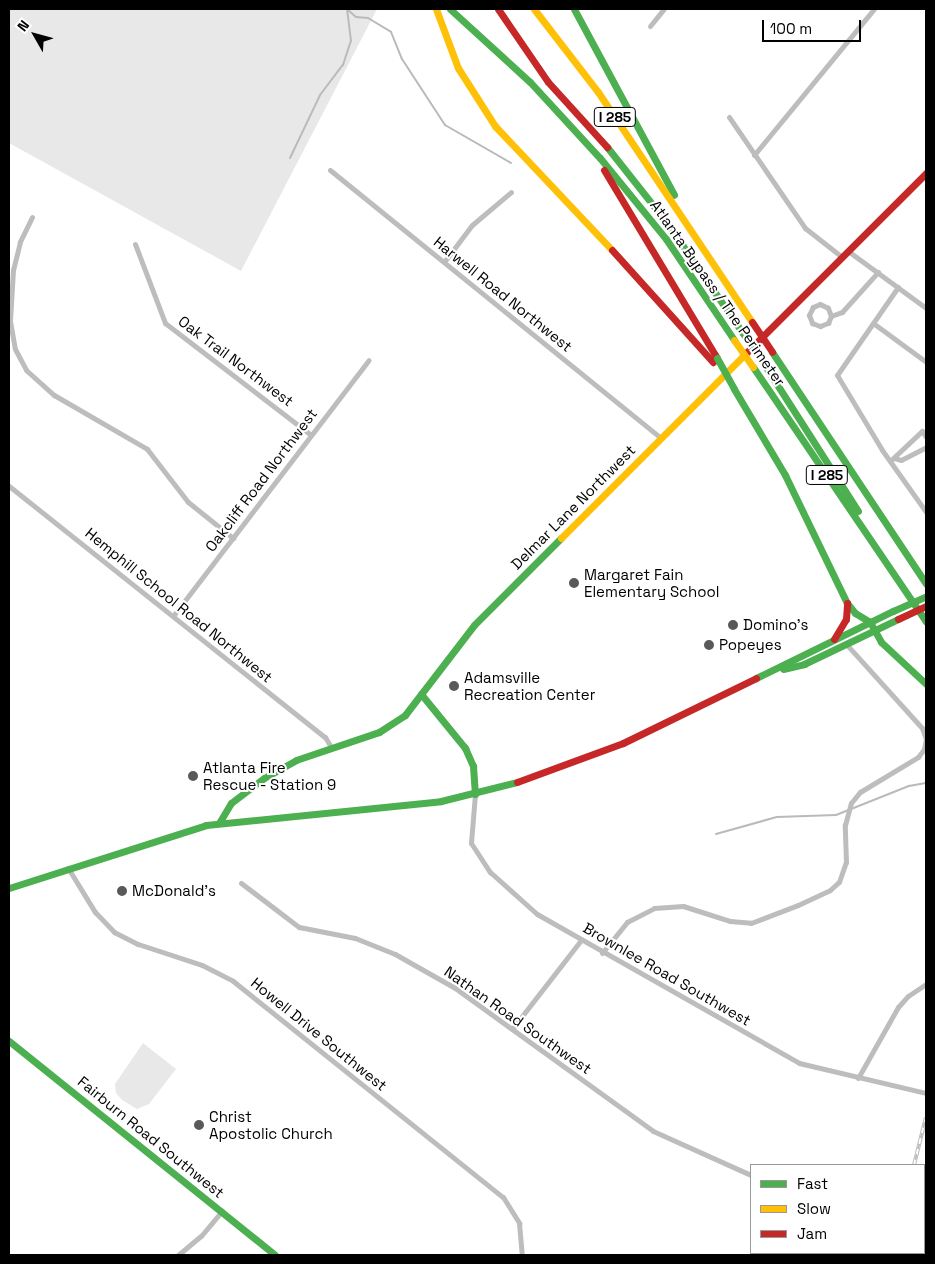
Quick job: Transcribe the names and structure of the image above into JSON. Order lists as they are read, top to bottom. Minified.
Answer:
{"streets":{"main road":["I 285","Atlanta Bypass / The Perimeter","Delmar Lane Northwest","Fairburn Road Southwest"],"street":["Harwell Road Northwest","Oak Trail Northwest","Oakcliff Road Northwest","Hemphill School Road Northwest","Brownlee Road Southwest","Nathan Road Southwest","Howell Drive Southwest"]},"crossings":[["Harwell Road Northwest","Delmar Lane Northwest"],["Oak Trail Northwest","Oakcliff Road Northwest"],["Oakcliff Road Northwest","Hemphill School Road Northwest"],["Delmar Lane Northwest","Hemphill School Road Northwest"]],"places":["Margaret Fain Elementary School","Domino's","Popeyes","Adamsville Recreation Center","Atlanta Fire Rescue - Station 9","McDonald's","Christ Apostolic Church"],"legend":["Fast","Slow","Jam"],"scale_bar":"100 m","north":"top left"}
